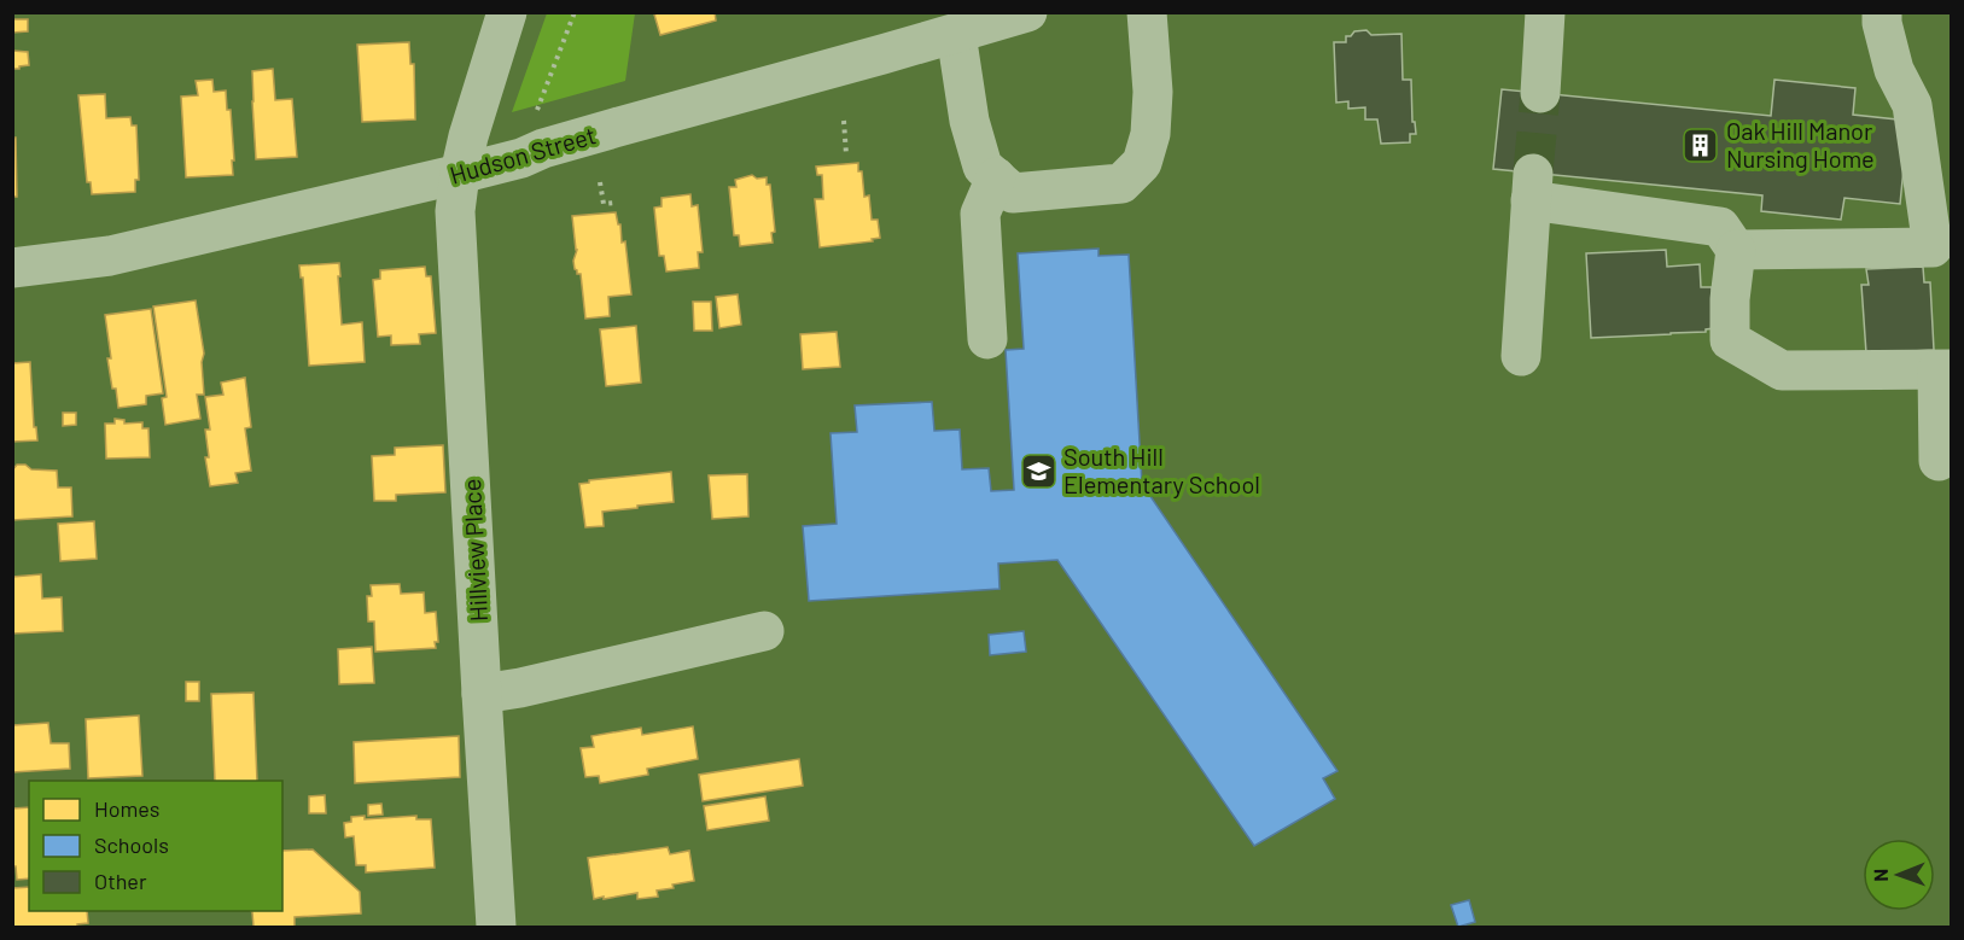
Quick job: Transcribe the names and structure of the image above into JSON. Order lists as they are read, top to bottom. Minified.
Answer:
{"streets":{"street":["Hudson Street","Hillview Place"]},"crossings":[["Hudson Street","Hillview Place"]],"places":{"building":["Oak Hill Manor Nursing Home"],"school or university":["South Hill Elementary School"]},"legend":["Homes","Schools","Other"],"north":"left"}
